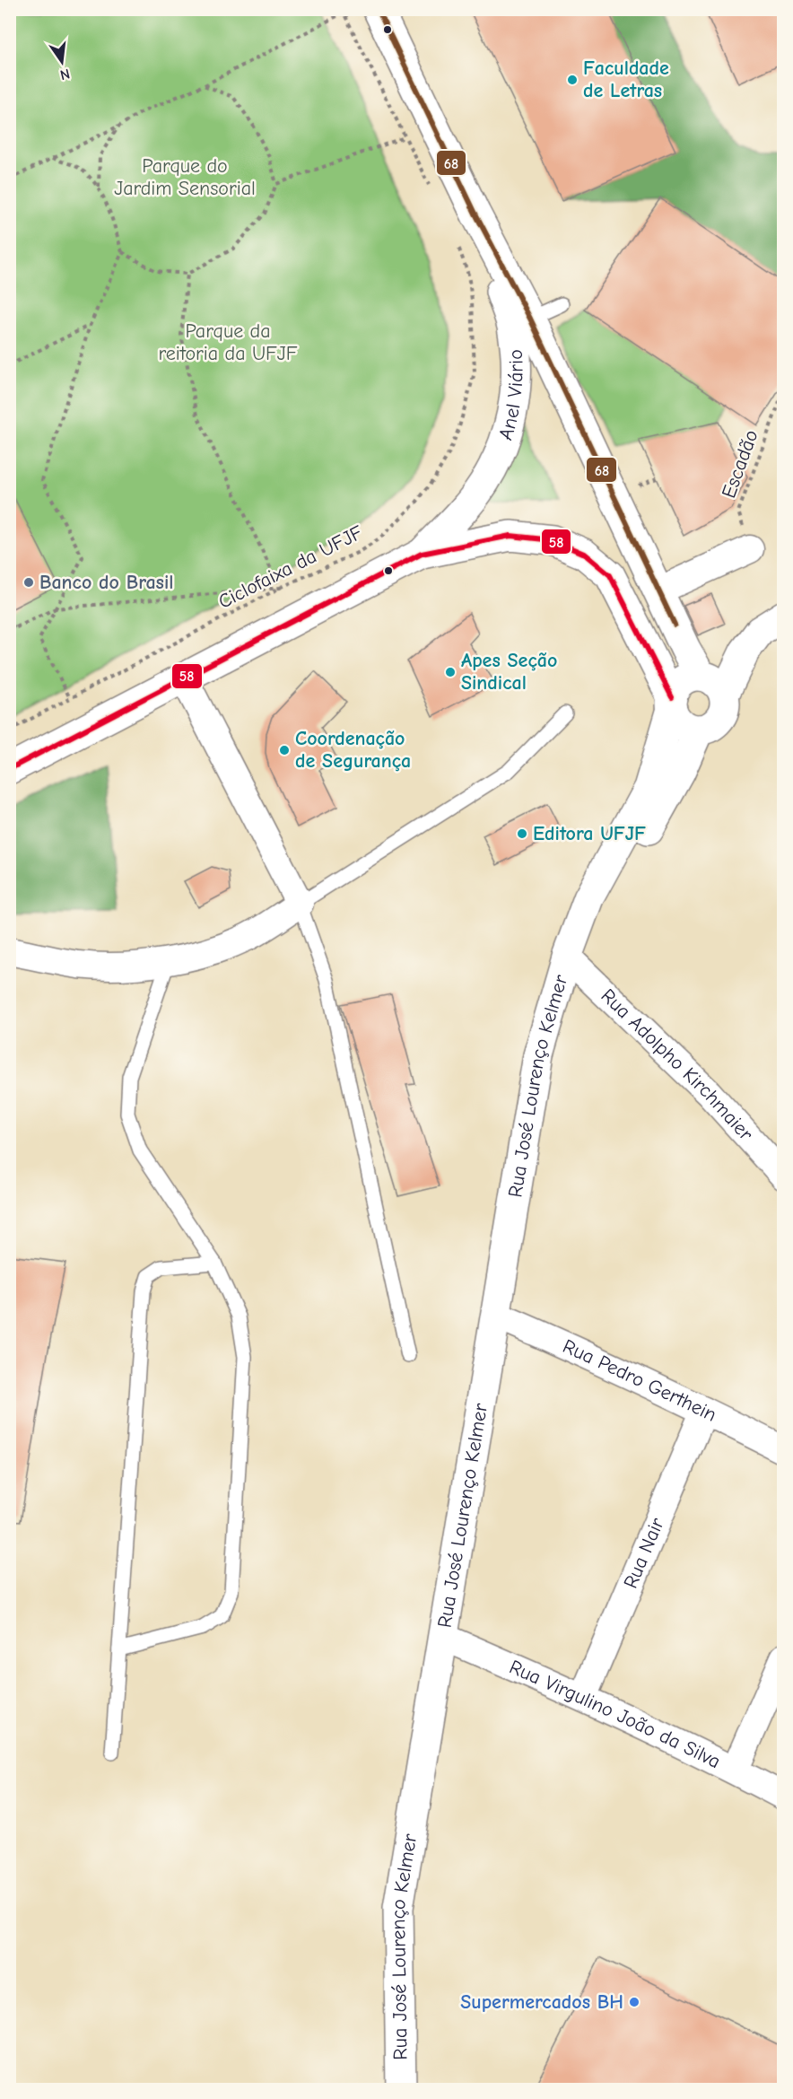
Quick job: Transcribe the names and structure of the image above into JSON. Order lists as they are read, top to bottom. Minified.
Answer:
{"streets":{"main road":["Anel Viário","Rua José Lourenço Kelmer"],"street":["Rua Adolpho Kirchmaier","Rua Pedro Gerthein","Rua Nair","Rua Virgulino João da Silva"],"path":["Escadão","Ciclofaixa da UFJF"]},"crossings":[["Anel Viário","Rua José Lourenço Kelmer"],["Rua Adolpho Kirchmaier","Rua José Lourenço Kelmer"],["Rua José Lourenço Kelmer","Rua Pedro Gerthein"],["Rua José Lourenço Kelmer","Rua Virgulino João da Silva"],["Rua Pedro Gerthein","Rua Nair"],["Rua Nair","Rua Virgulino João da Silva"]],"parks":["Parque do Jardim Sensorial","Parque da reitoria da UFJF"],"places":["Faculdade de Letras","Banco do Brasil","Apes Seção Sindical","Coordenação de Segurança","Editora UFJF","Supermercados BH"],"lines":["transit line 68","transit line 58"],"north":"bottom"}
